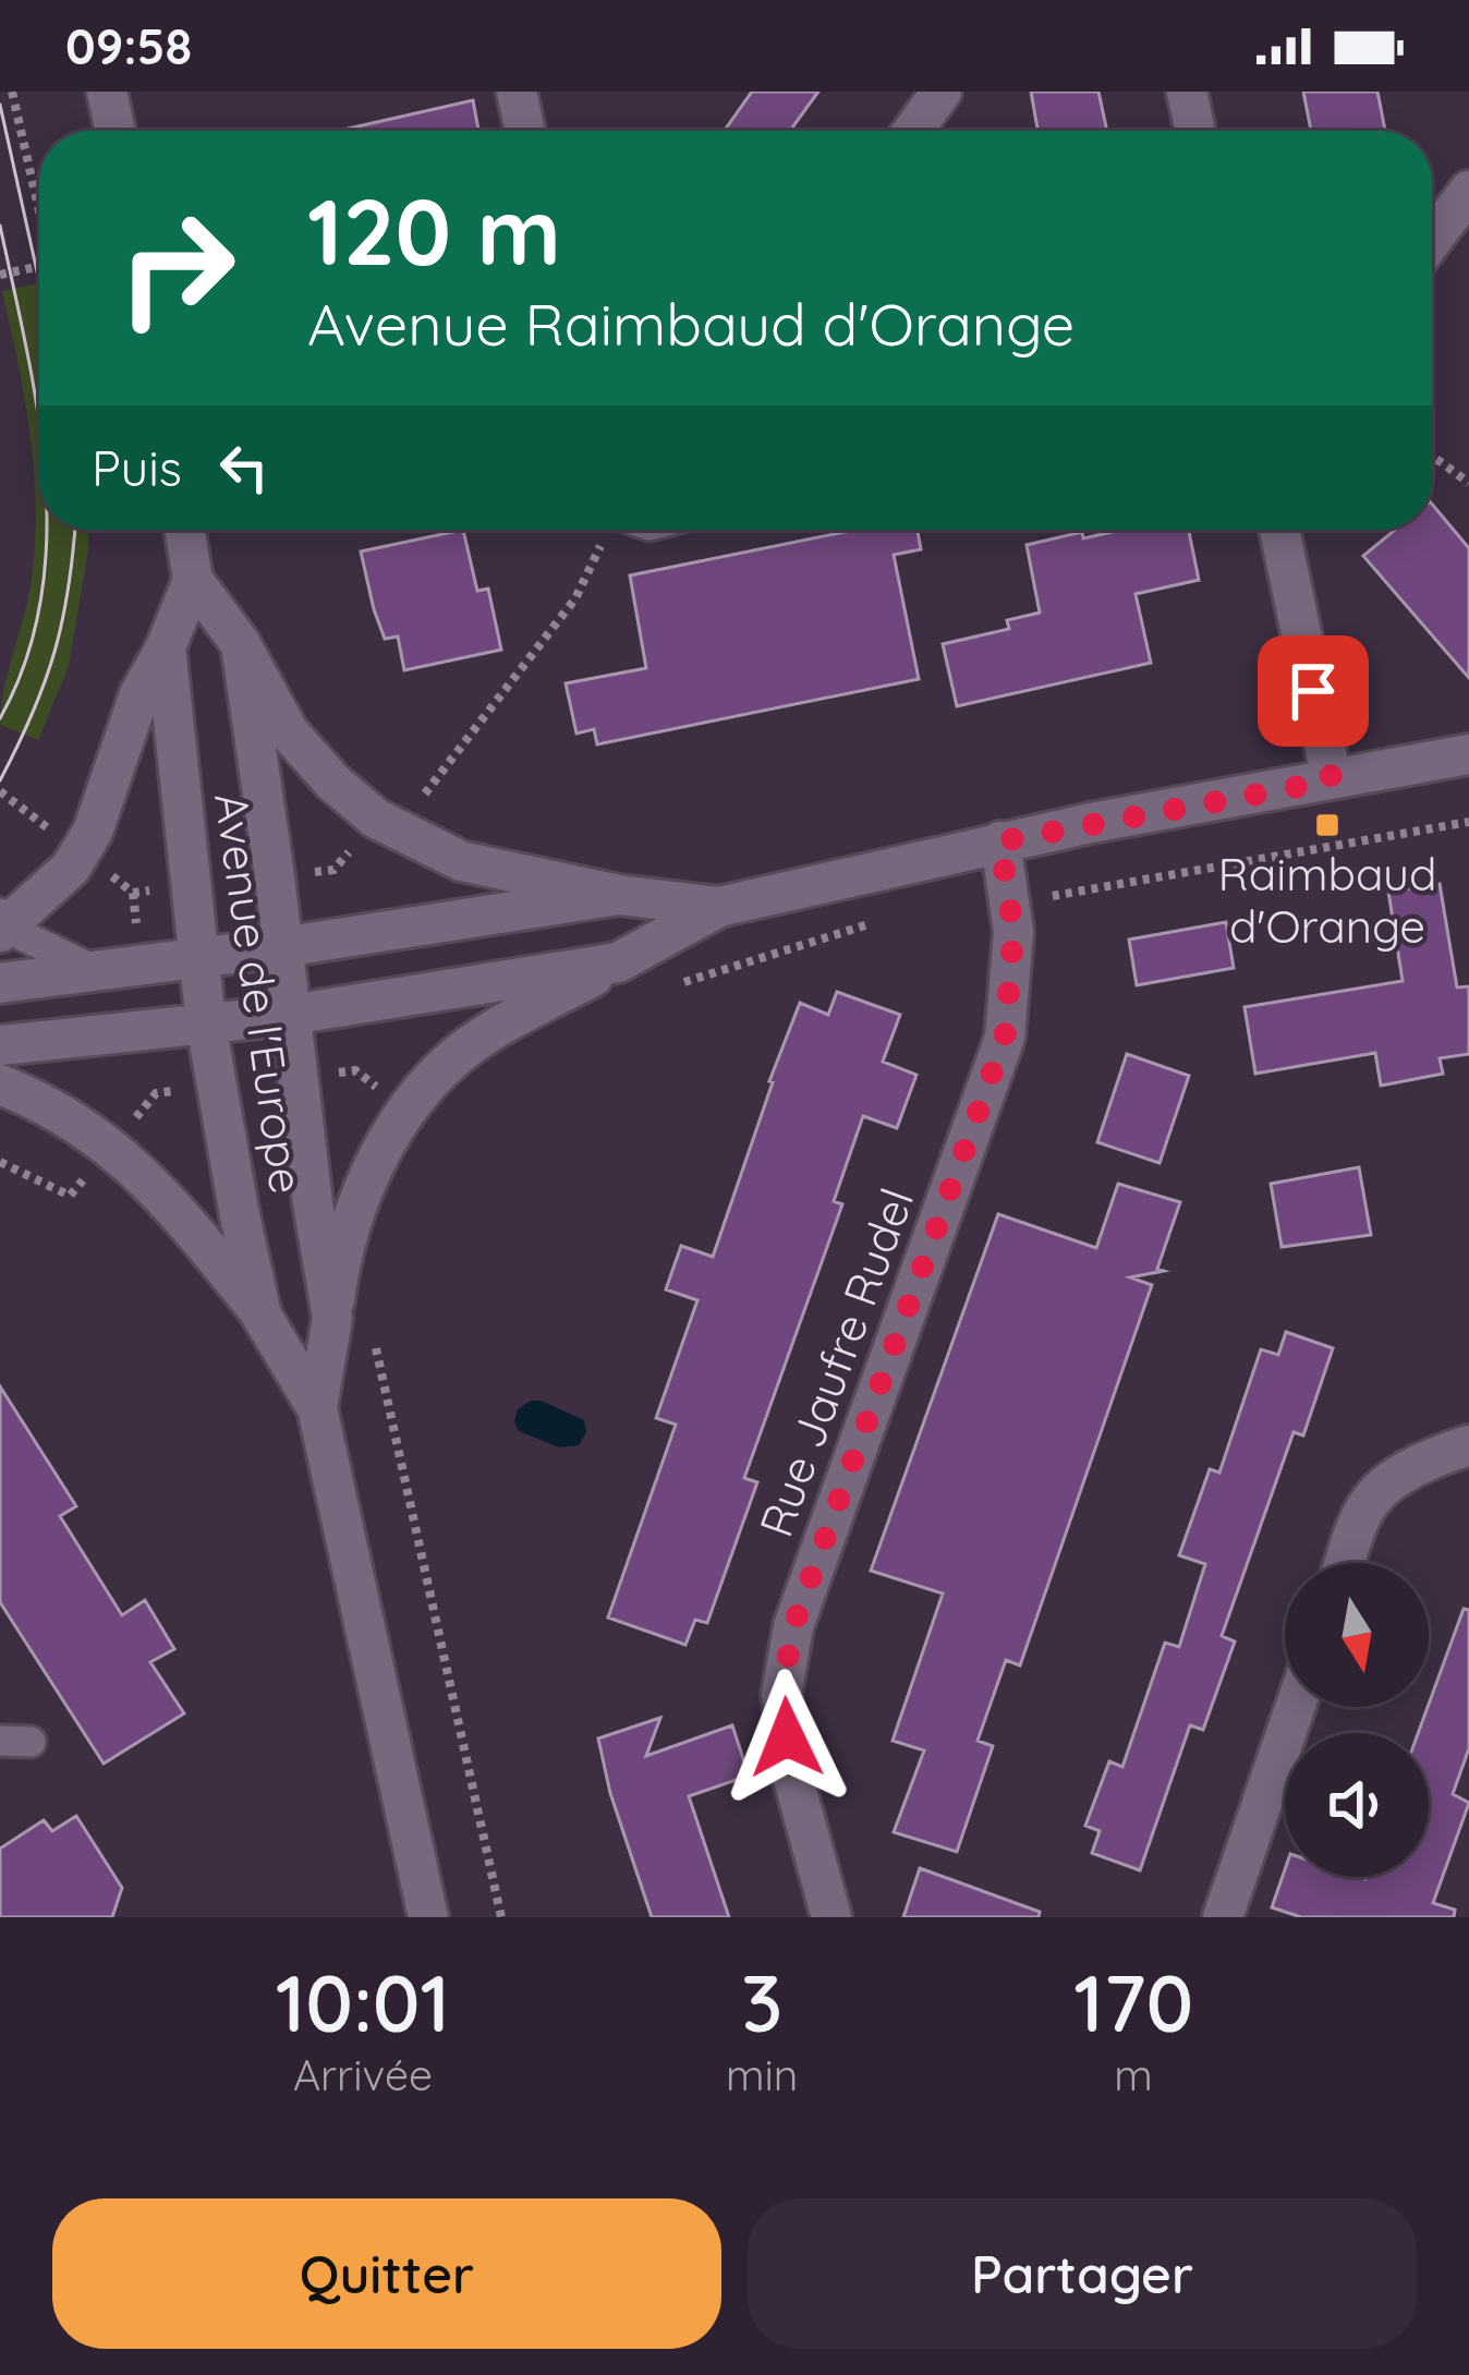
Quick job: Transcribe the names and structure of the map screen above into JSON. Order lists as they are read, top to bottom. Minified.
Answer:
{"streets":{"street":["Avenue de l'Europe","Rue Jaufre Rudel"]},"places":{"transit":["Raimbaud d'Orange"]},"north":"bottom","page":{"status":"09:58","turn":["120 m","Avenue Raimbaud d'Orange"],"then":"Puis","eta":["10:01","Arrivée","3","min","170","m"],"buttons":["Quitter","Partager"]}}
